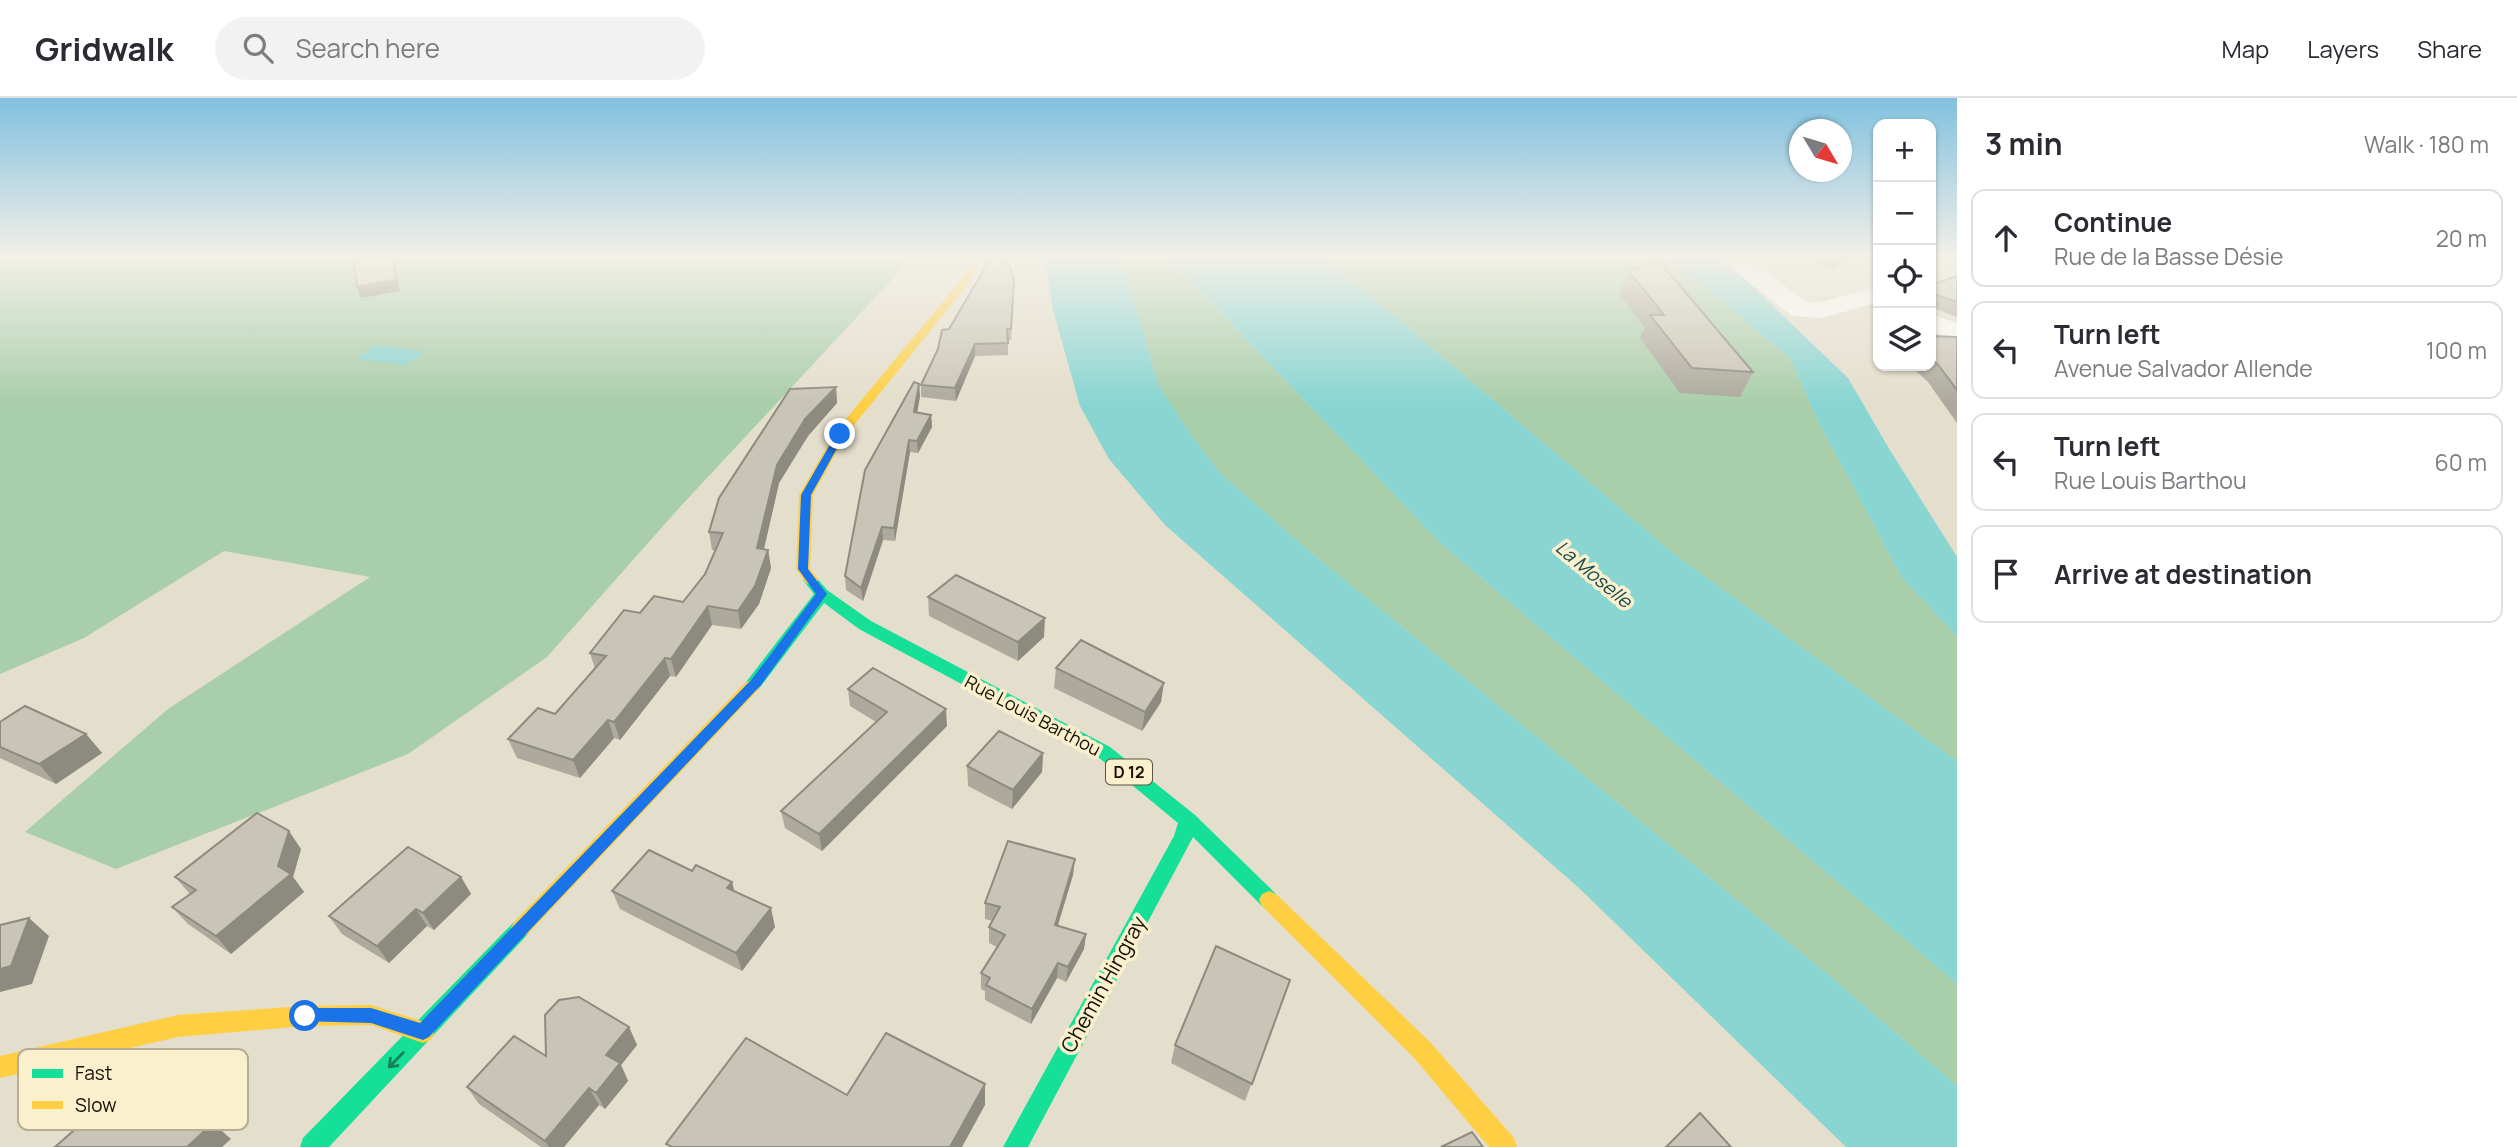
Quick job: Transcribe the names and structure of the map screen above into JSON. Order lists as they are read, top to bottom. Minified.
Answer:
{"streets":{"main road":["Rue Louis Barthou","D 12","Chemin Hingray"]},"crossings":[["Rue Louis Barthou","Chemin Hingray"]],"water":["La Moselle"],"legend":["Fast","Slow"],"north":"bottom right","page":{"header":"Gridwalk","search":"Search here","nav":["Map","Layers","Share"],"heading":["3 min","Walk · 180 m"],"map_buttons":["+","−"],"list":[["Continue","Rue de la Basse Désie","20 m"],["Turn left","Avenue Salvador Allende","100 m"],["Turn left","Rue Louis Barthou","60 m"],"Arrive at destination"]}}
